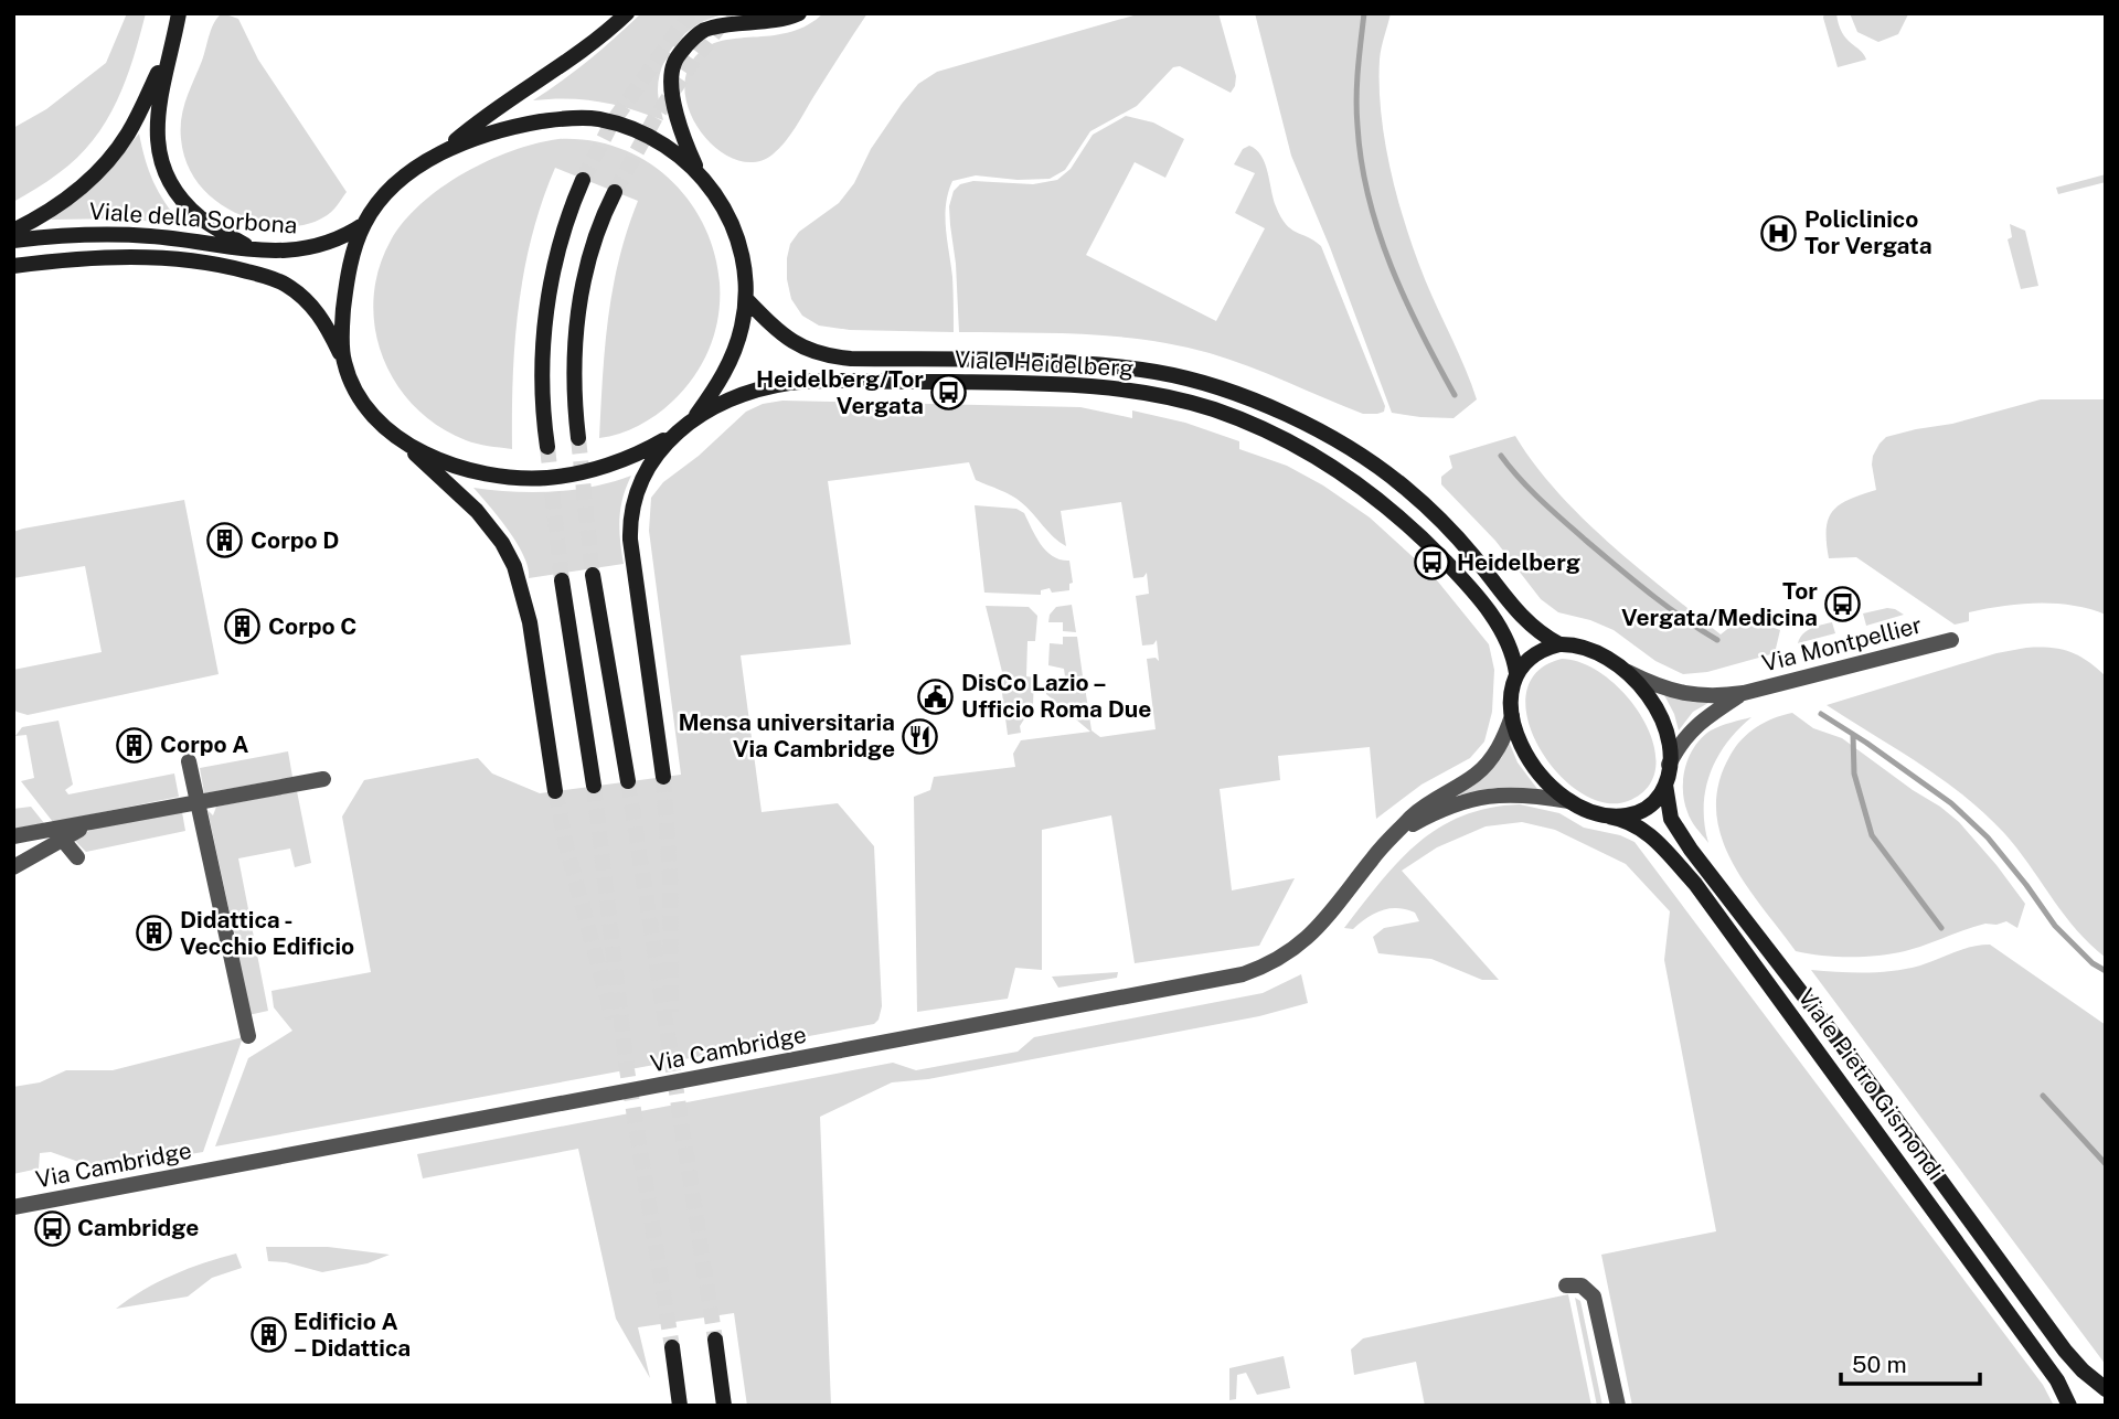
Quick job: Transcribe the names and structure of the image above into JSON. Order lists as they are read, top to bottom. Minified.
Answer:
{"streets":{"street":["Viale della Sorbona","Viale Heidelberg","Via Montpellier","Via Cambridge","Viale Pietro Gismondi"]},"crossings":[["Viale Heidelberg","Via Montpellier"],["Viale Heidelberg","Via Cambridge"],["Viale Heidelberg","Viale Pietro Gismondi"],["Via Montpellier","Via Cambridge"],["Via Montpellier","Viale Pietro Gismondi"],["Via Cambridge","Viale Pietro Gismondi"]],"places":{"hospital":["Policlinico Tor Vergata"],"bus stop":["Heidelberg/Tor Vergata","Heidelberg","Tor Vergata/Medicina","Cambridge"],"building":["Corpo D","Corpo C","Corpo A","Didattica - Vecchio Edificio","Edificio A – Didattica"],"public building":["DisCo Lazio – Ufficio Roma Due"],"restaurant":["Mensa universitaria Via Cambridge"]},"scale_bar":"50 m"}
